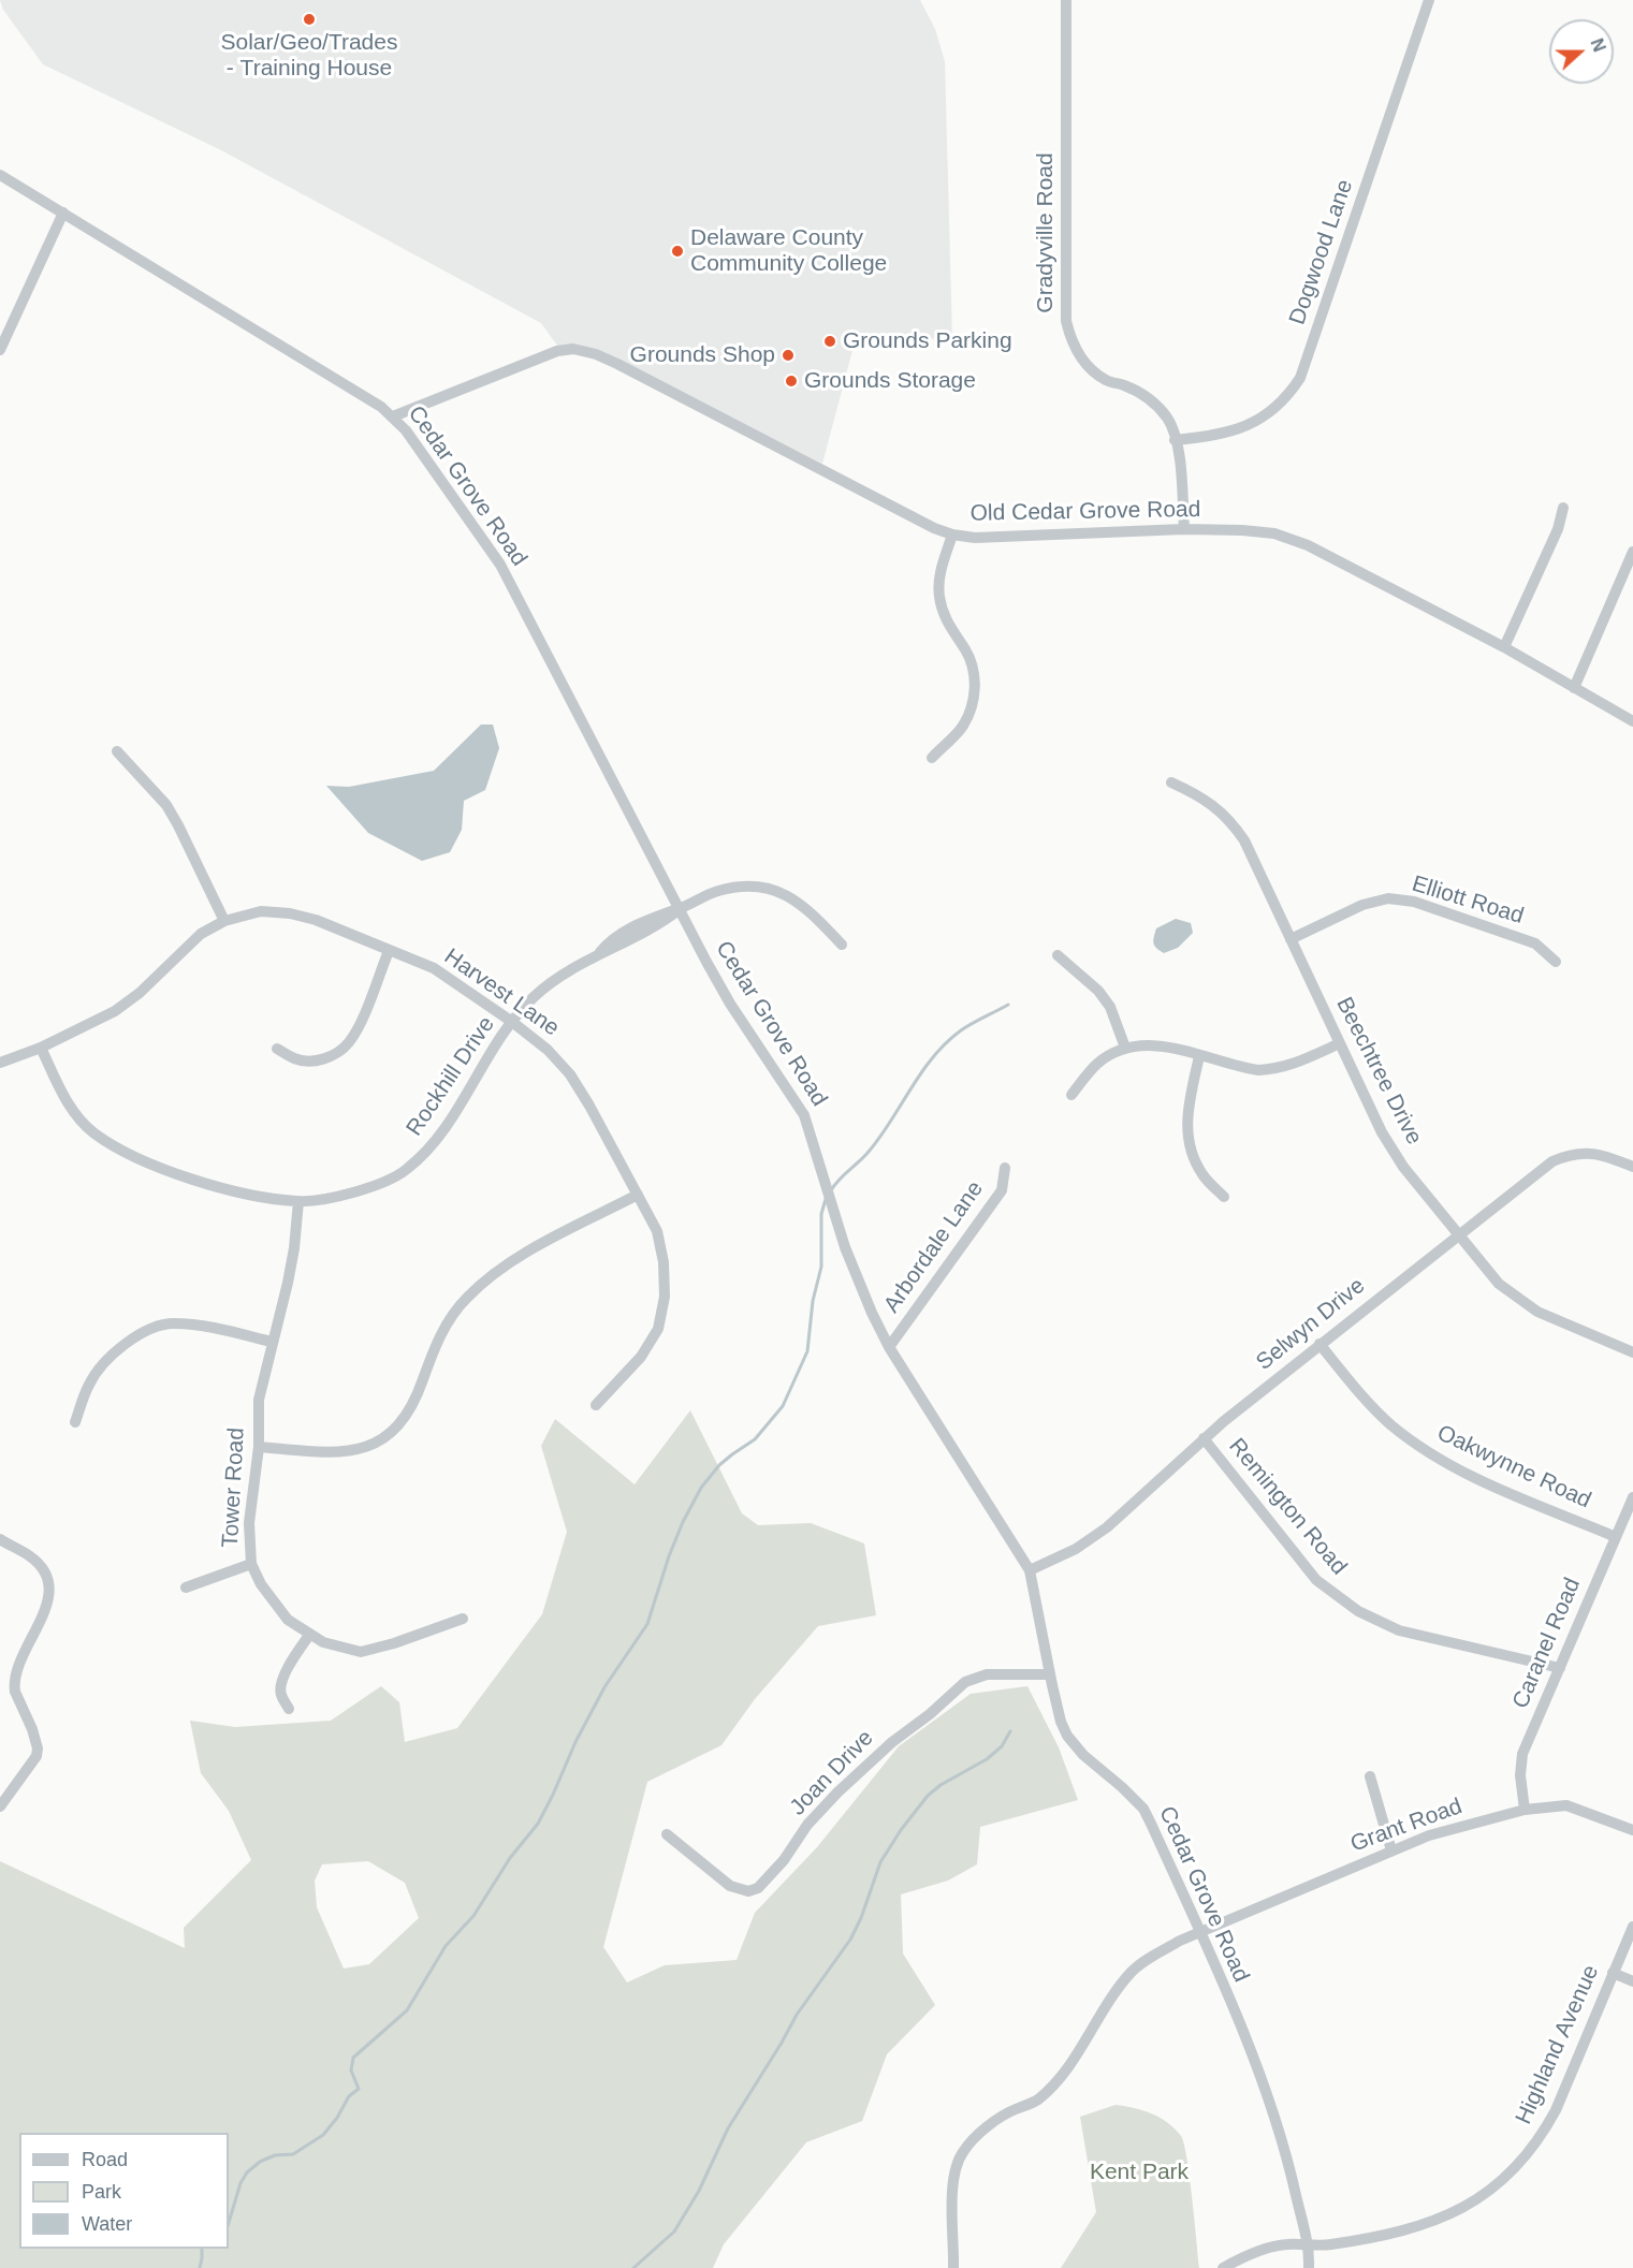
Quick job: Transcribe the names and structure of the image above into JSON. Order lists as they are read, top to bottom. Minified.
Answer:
{"streets":{"street":["Gradyville Road","Dogwood Lane","Cedar Grove Road","Old Cedar Grove Road","Elliott Road","Harvest Lane","Beechtree Drive","Rockhill Drive","Arbordale Lane","Selwyn Drive","Oakwynne Road","Tower Road","Remington Road","Caranel Road","Joan Drive","Grant Road","Highland Avenue"]},"crossings":[["Gradyville Road","Dogwood Lane"],["Gradyville Road","Old Cedar Grove Road"],["Cedar Grove Road","Old Cedar Grove Road"],["Cedar Grove Road","Rockhill Drive"],["Cedar Grove Road","Arbordale Lane"],["Cedar Grove Road","Selwyn Drive"],["Cedar Grove Road","Joan Drive"],["Cedar Grove Road","Grant Road"],["Cedar Grove Road","Highland Avenue"],["Elliott Road","Beechtree Drive"],["Harvest Lane","Rockhill Drive"],["Beechtree Drive","Selwyn Drive"],["Rockhill Drive","Tower Road"],["Selwyn Drive","Oakwynne Road"],["Selwyn Drive","Remington Road"],["Oakwynne Road","Caranel Road"],["Remington Road","Caranel Road"],["Caranel Road","Grant Road"]],"parks":["Kent Park"],"places":["Solar/Geo/Trades - Training House","Delaware County Community College","Grounds Parking","Grounds Shop","Grounds Storage"],"legend":["Road","Park","Water"],"north":"right"}
